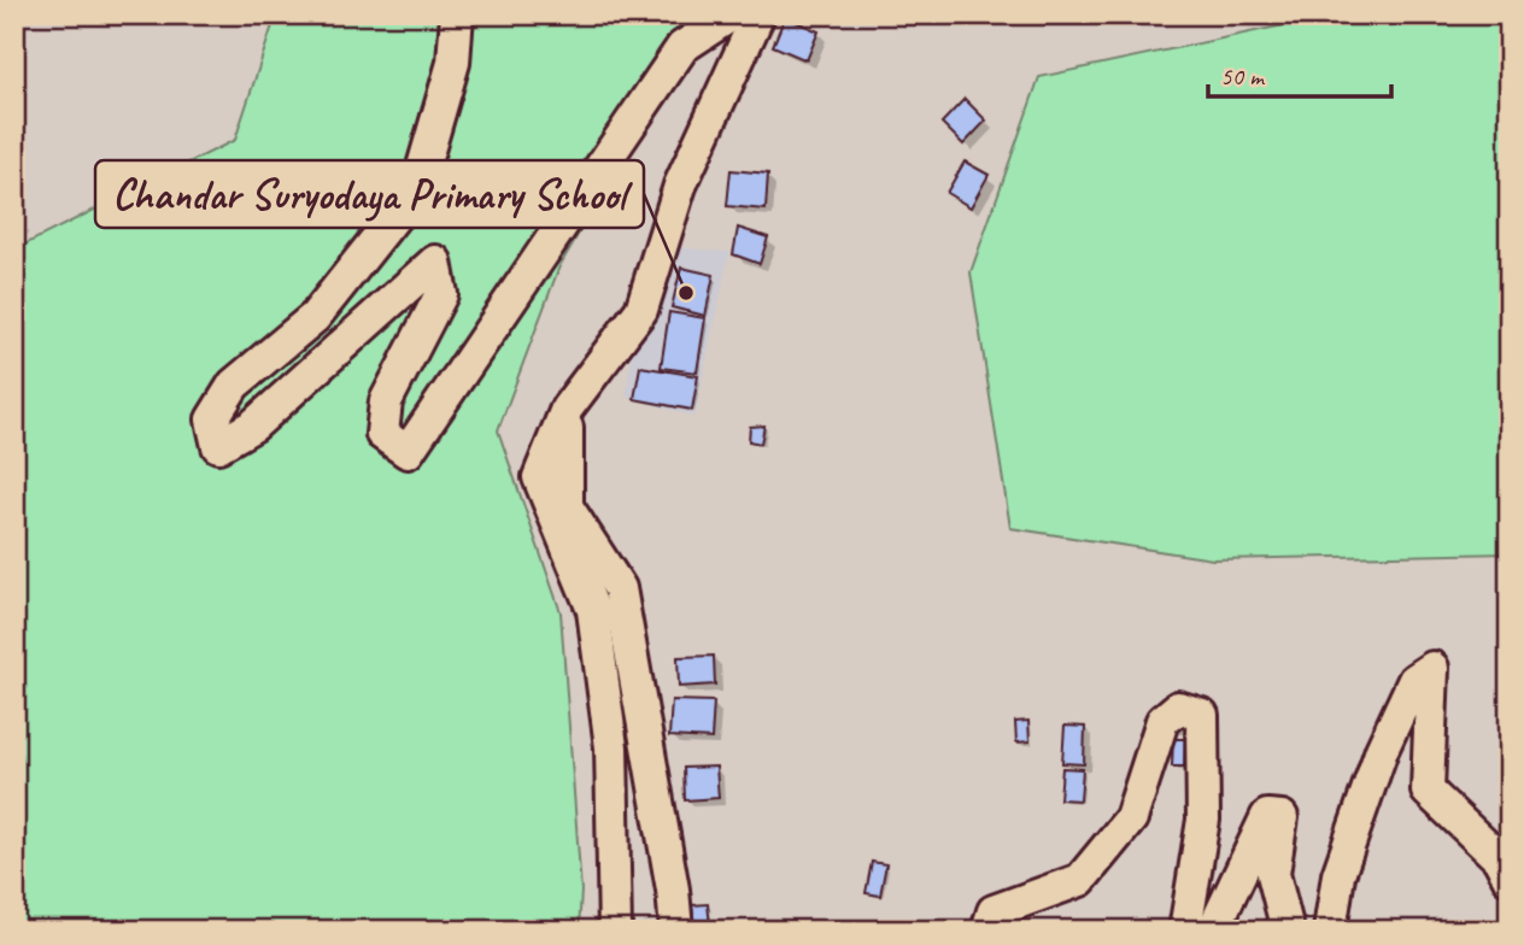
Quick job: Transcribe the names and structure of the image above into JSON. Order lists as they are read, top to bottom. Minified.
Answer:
{"places":["Chandar Suryodaya Primary School"],"scale_bar":"50 m"}
